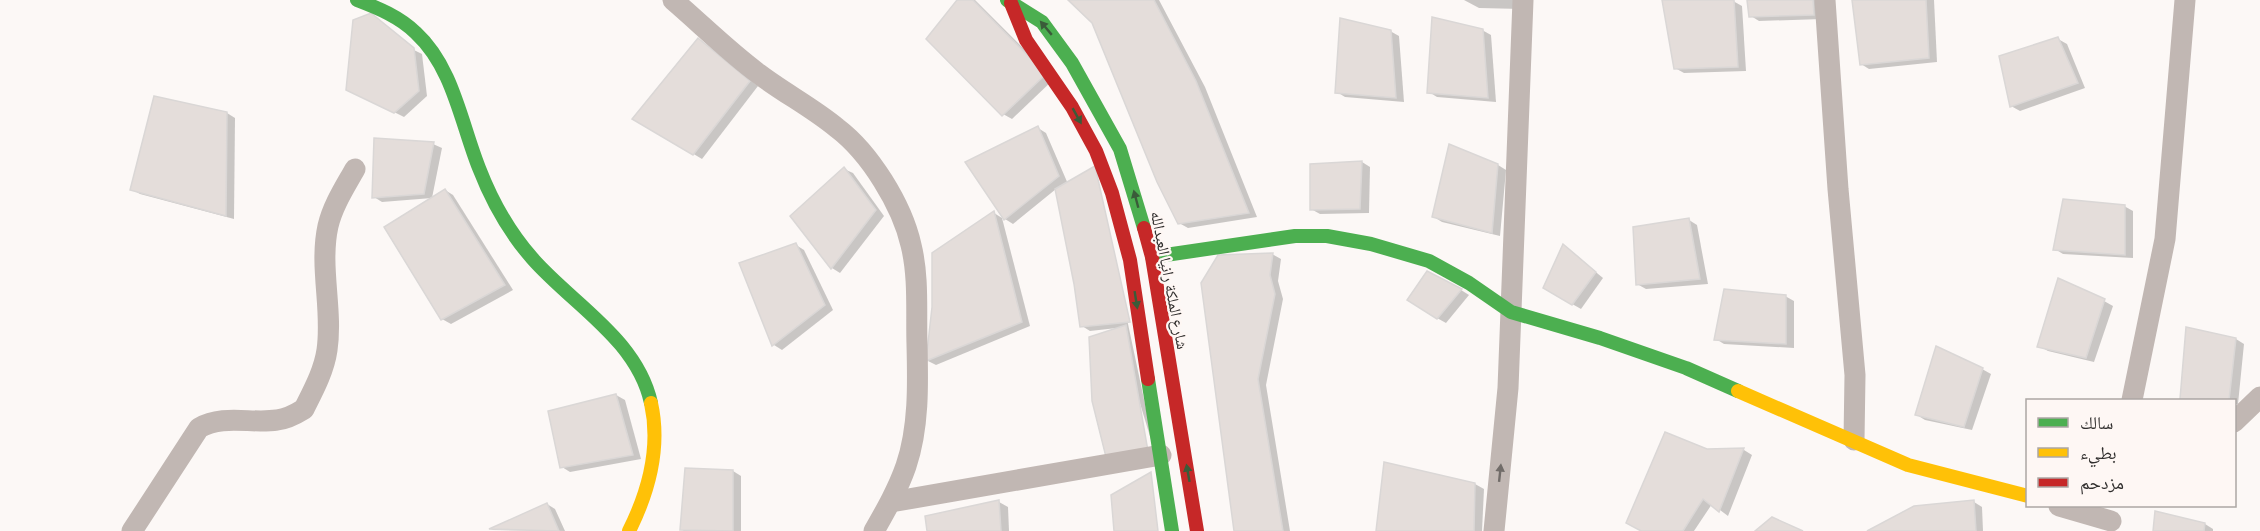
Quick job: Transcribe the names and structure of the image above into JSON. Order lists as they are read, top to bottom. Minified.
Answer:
{"streets":{"street":["شارع الملكة رانيا العبدالله"]},"legend":["سالك","بطيء","مزدحم"]}
